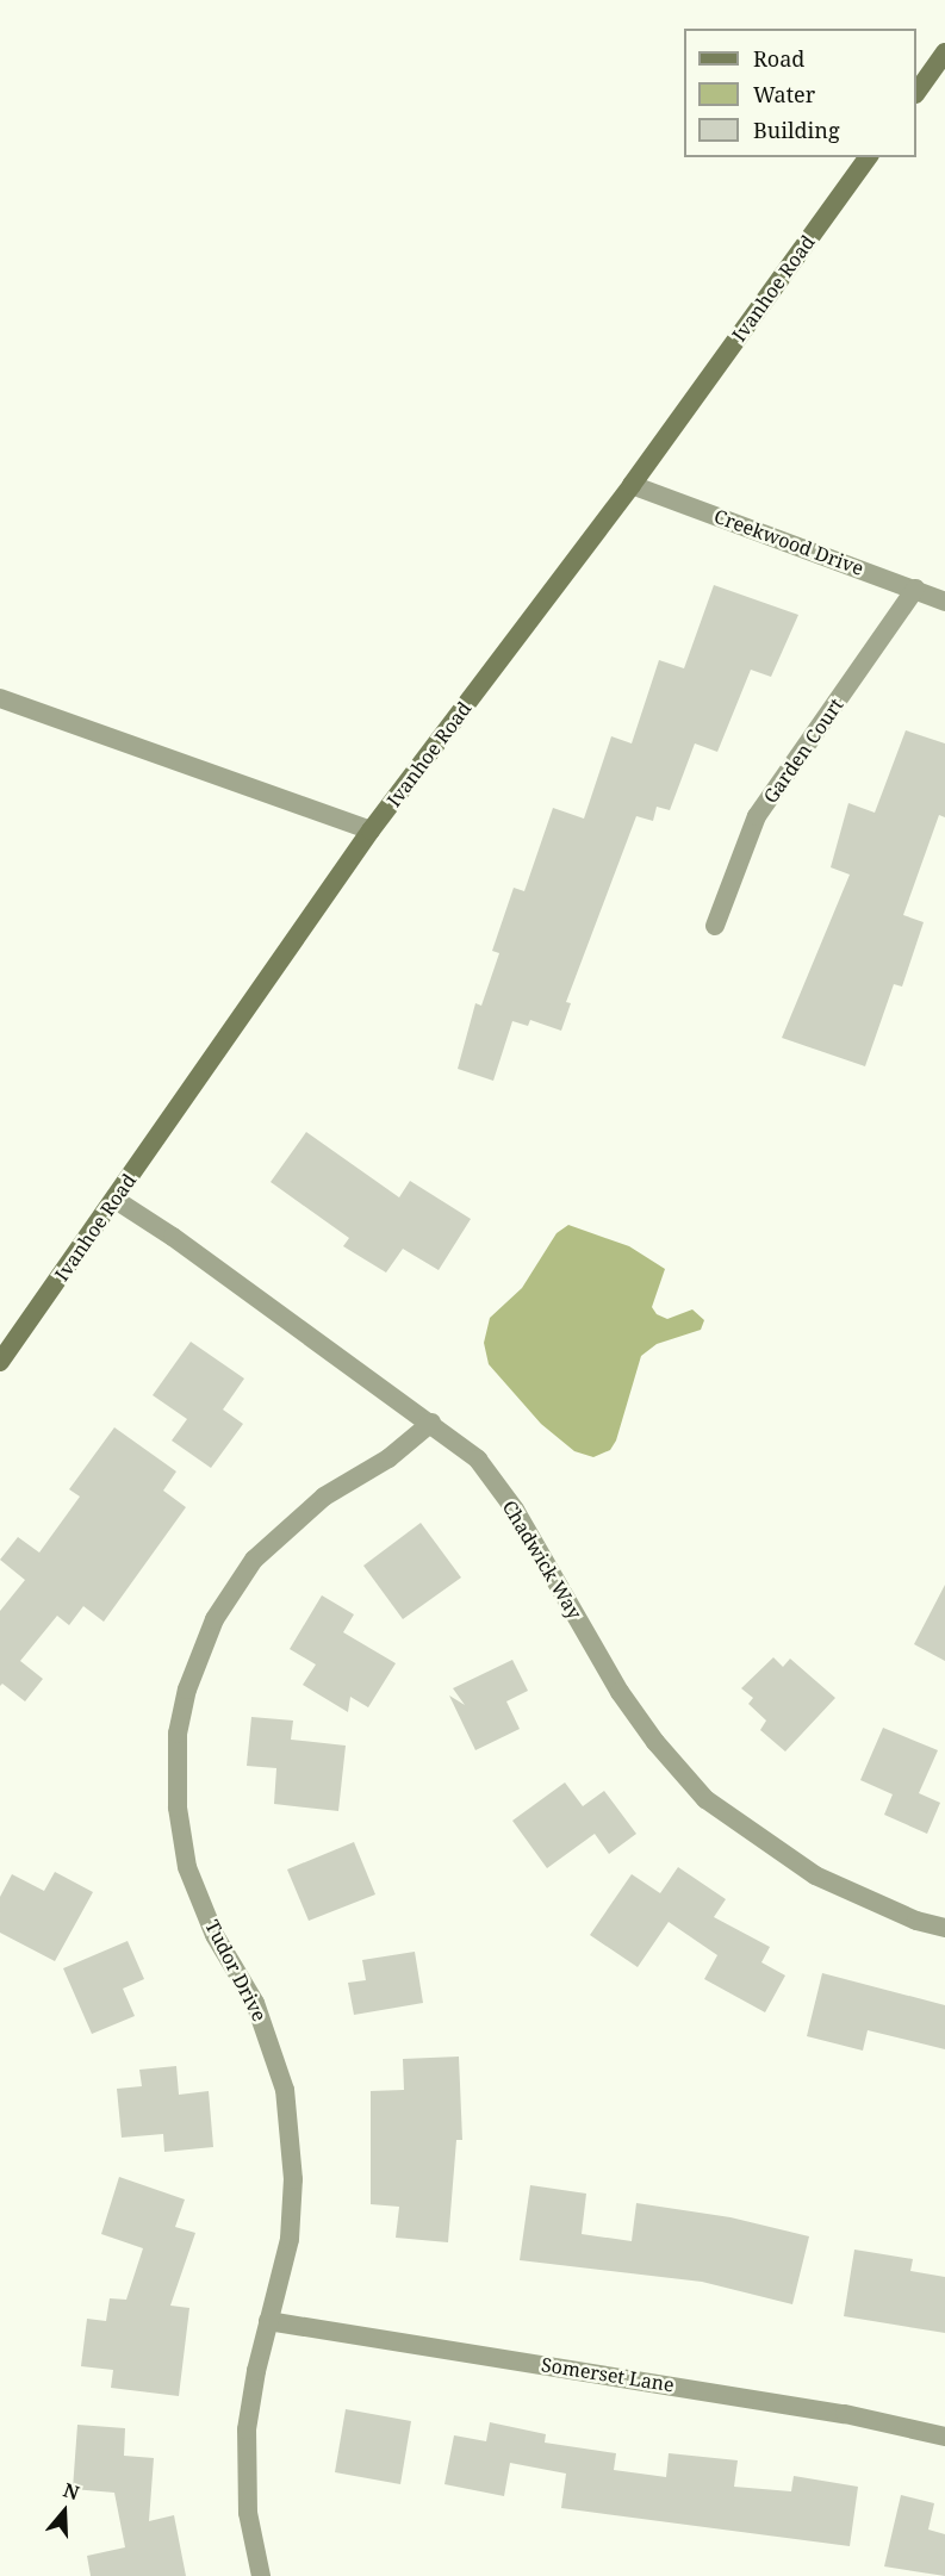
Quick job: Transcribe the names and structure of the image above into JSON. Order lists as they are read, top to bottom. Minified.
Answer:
{"streets":{"main road":["Ivanhoe Road"],"street":["Creekwood Drive","Garden Court","Chadwick Way","Tudor Drive","Somerset Lane"]},"crossings":[["Ivanhoe Road","Creekwood Drive"],["Ivanhoe Road","Chadwick Way"],["Creekwood Drive","Garden Court"],["Chadwick Way","Tudor Drive"],["Tudor Drive","Somerset Lane"]],"legend":["Road","Water","Building"],"north":"top"}
